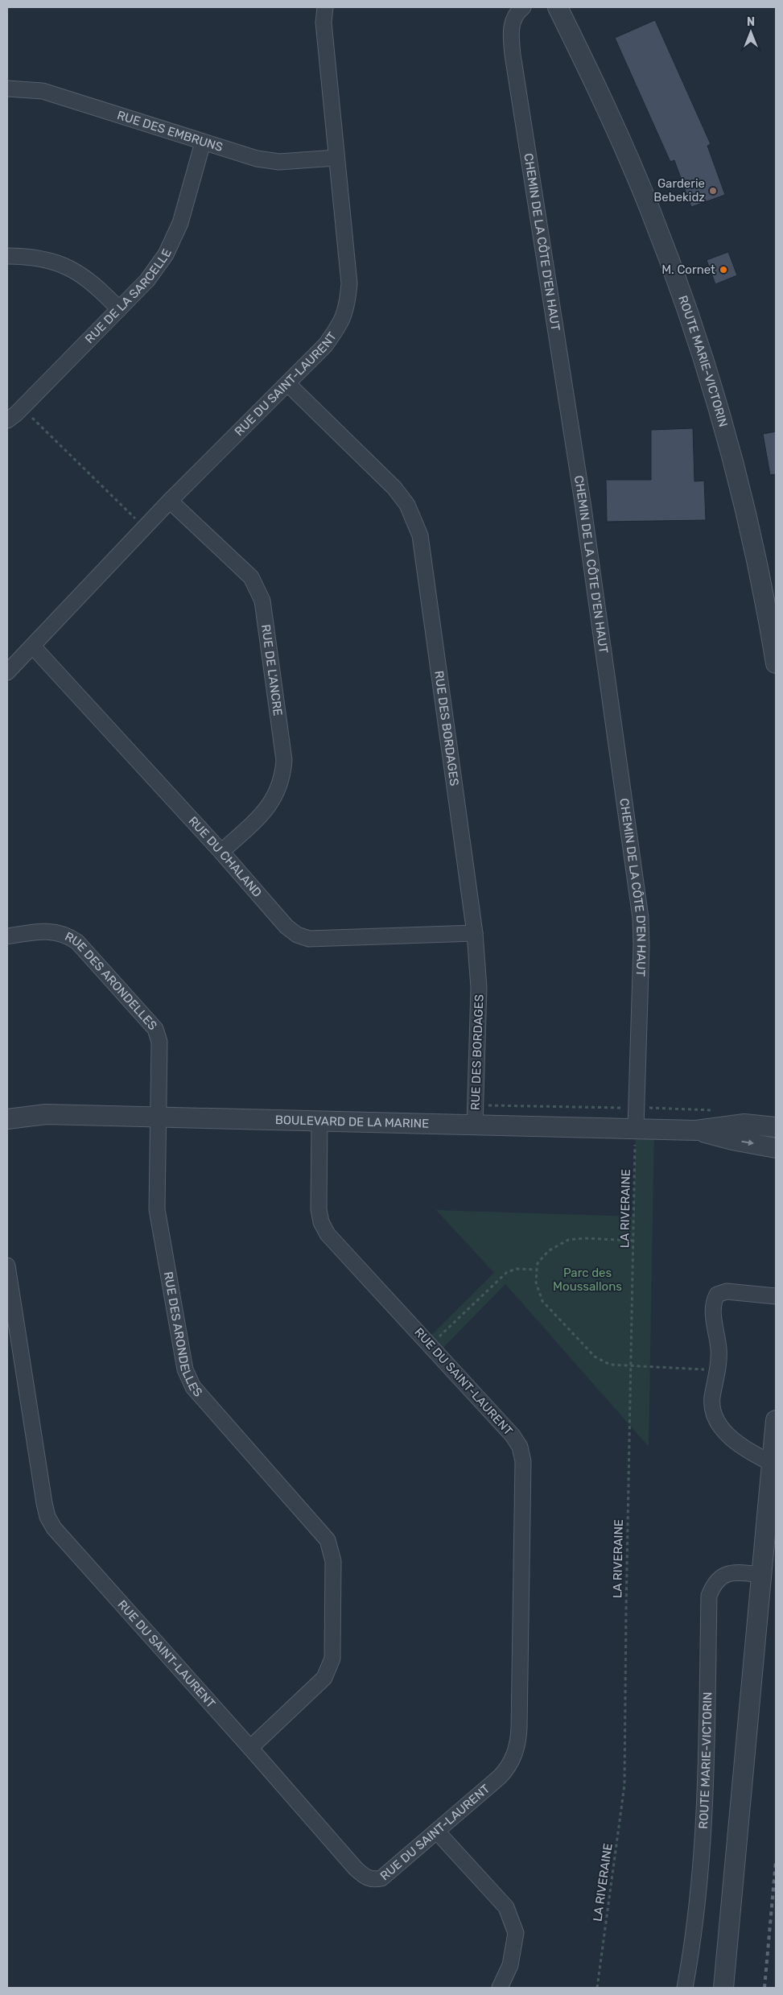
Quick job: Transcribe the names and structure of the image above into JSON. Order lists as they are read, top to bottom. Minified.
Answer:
{"streets":{"street":["RUE DES EMBRUNS","CHEMIN DE LA CÔTE D'EN HAUT","RUE DE LA SARCELLE","ROUTE MARIE-VICTORIN","RUE DU SAINT-LAURENT","RUE DE L'ANCRE","RUE DES BORDAGES","RUE DU CHALAND","RUE DES ARONDELLES","BOULEVARD DE LA MARINE"],"path":["LA RIVERAINE"]},"crossings":[["RUE DES EMBRUNS","RUE DE LA SARCELLE"],["RUE DES EMBRUNS","RUE DU SAINT-LAURENT"],["CHEMIN DE LA CÔTE D'EN HAUT","BOULEVARD DE LA MARINE"],["CHEMIN DE LA CÔTE D'EN HAUT","LA RIVERAINE"],["RUE DU SAINT-LAURENT","RUE DE L'ANCRE"],["RUE DU SAINT-LAURENT","RUE DES BORDAGES"],["RUE DU SAINT-LAURENT","RUE DU CHALAND"],["RUE DU SAINT-LAURENT","RUE DES ARONDELLES"],["RUE DU SAINT-LAURENT","BOULEVARD DE LA MARINE"],["RUE DE L'ANCRE","RUE DU CHALAND"],["RUE DES BORDAGES","RUE DU CHALAND"],["RUE DES BORDAGES","BOULEVARD DE LA MARINE"],["RUE DES ARONDELLES","BOULEVARD DE LA MARINE"],["BOULEVARD DE LA MARINE","LA RIVERAINE"]],"parks":["Parc des Moussallons"],"places":["Garderie Bebekidz","M. Cornet"],"north":"top"}
